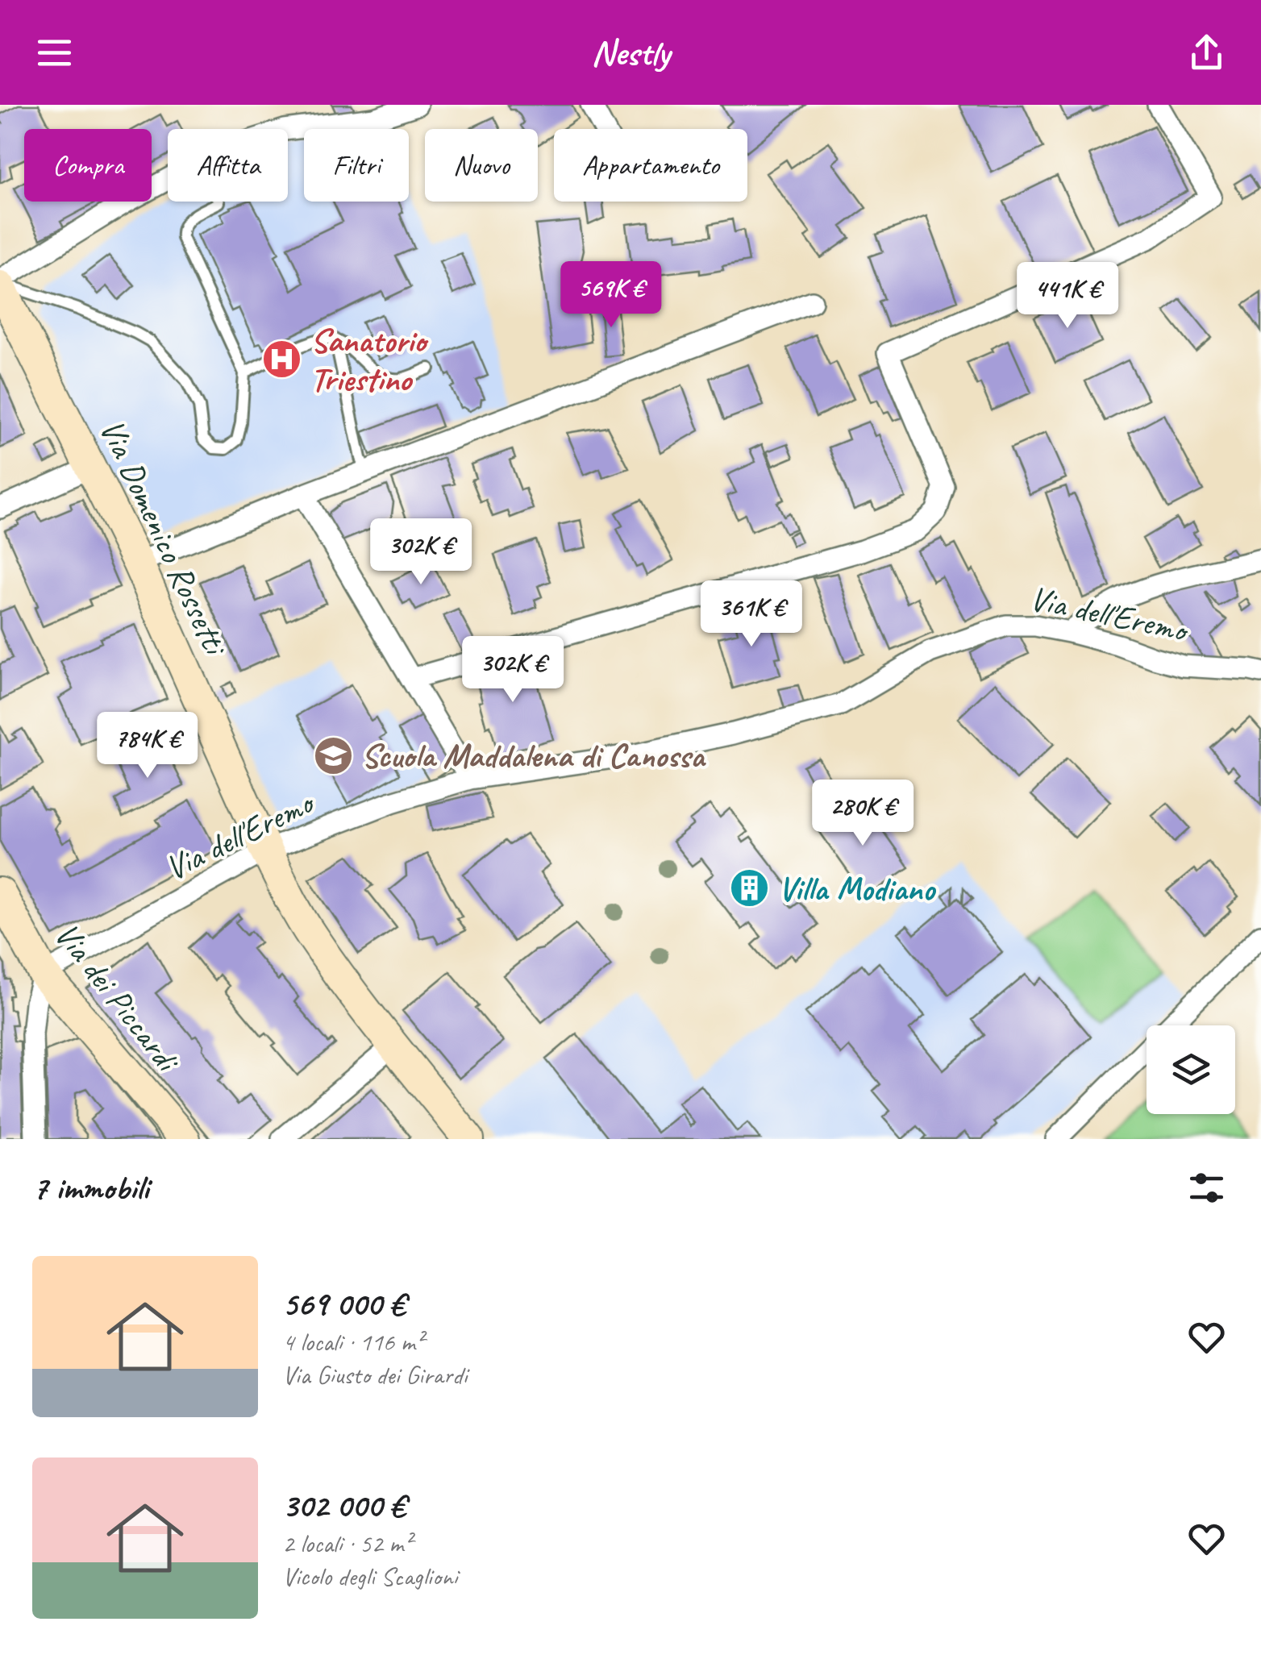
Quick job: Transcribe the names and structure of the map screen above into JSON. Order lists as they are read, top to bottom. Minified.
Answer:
{"streets":{"main road":["Via Domenico Rossetti","Via dei Piccardi"],"street":["Via dell'Eremo"]},"crossings":[["Via Domenico Rossetti","Via dell'Eremo"],["Via dell'Eremo","Via dei Piccardi"]],"places":{"hospital":["Sanatorio Triestino"],"school or university":["Scuola Maddalena di Canossa"],"building":["Villa Modiano"]},"page":{"header":"Nestly","chip":["Compra","Affitta","Filtri","Nuovo","Appartamento"],"price":["569K €","441K €","302K €","361K €","302K €","784K €","280K €"],"heading":"7 immobili","list":[{"name":"569 000 €","note":"4 locali · 116 m² · Via Giusto dei Girardi"},{"name":"302 000 €","note":"2 locali · 52 m² · Vicolo degli Scaglioni"}]}}
